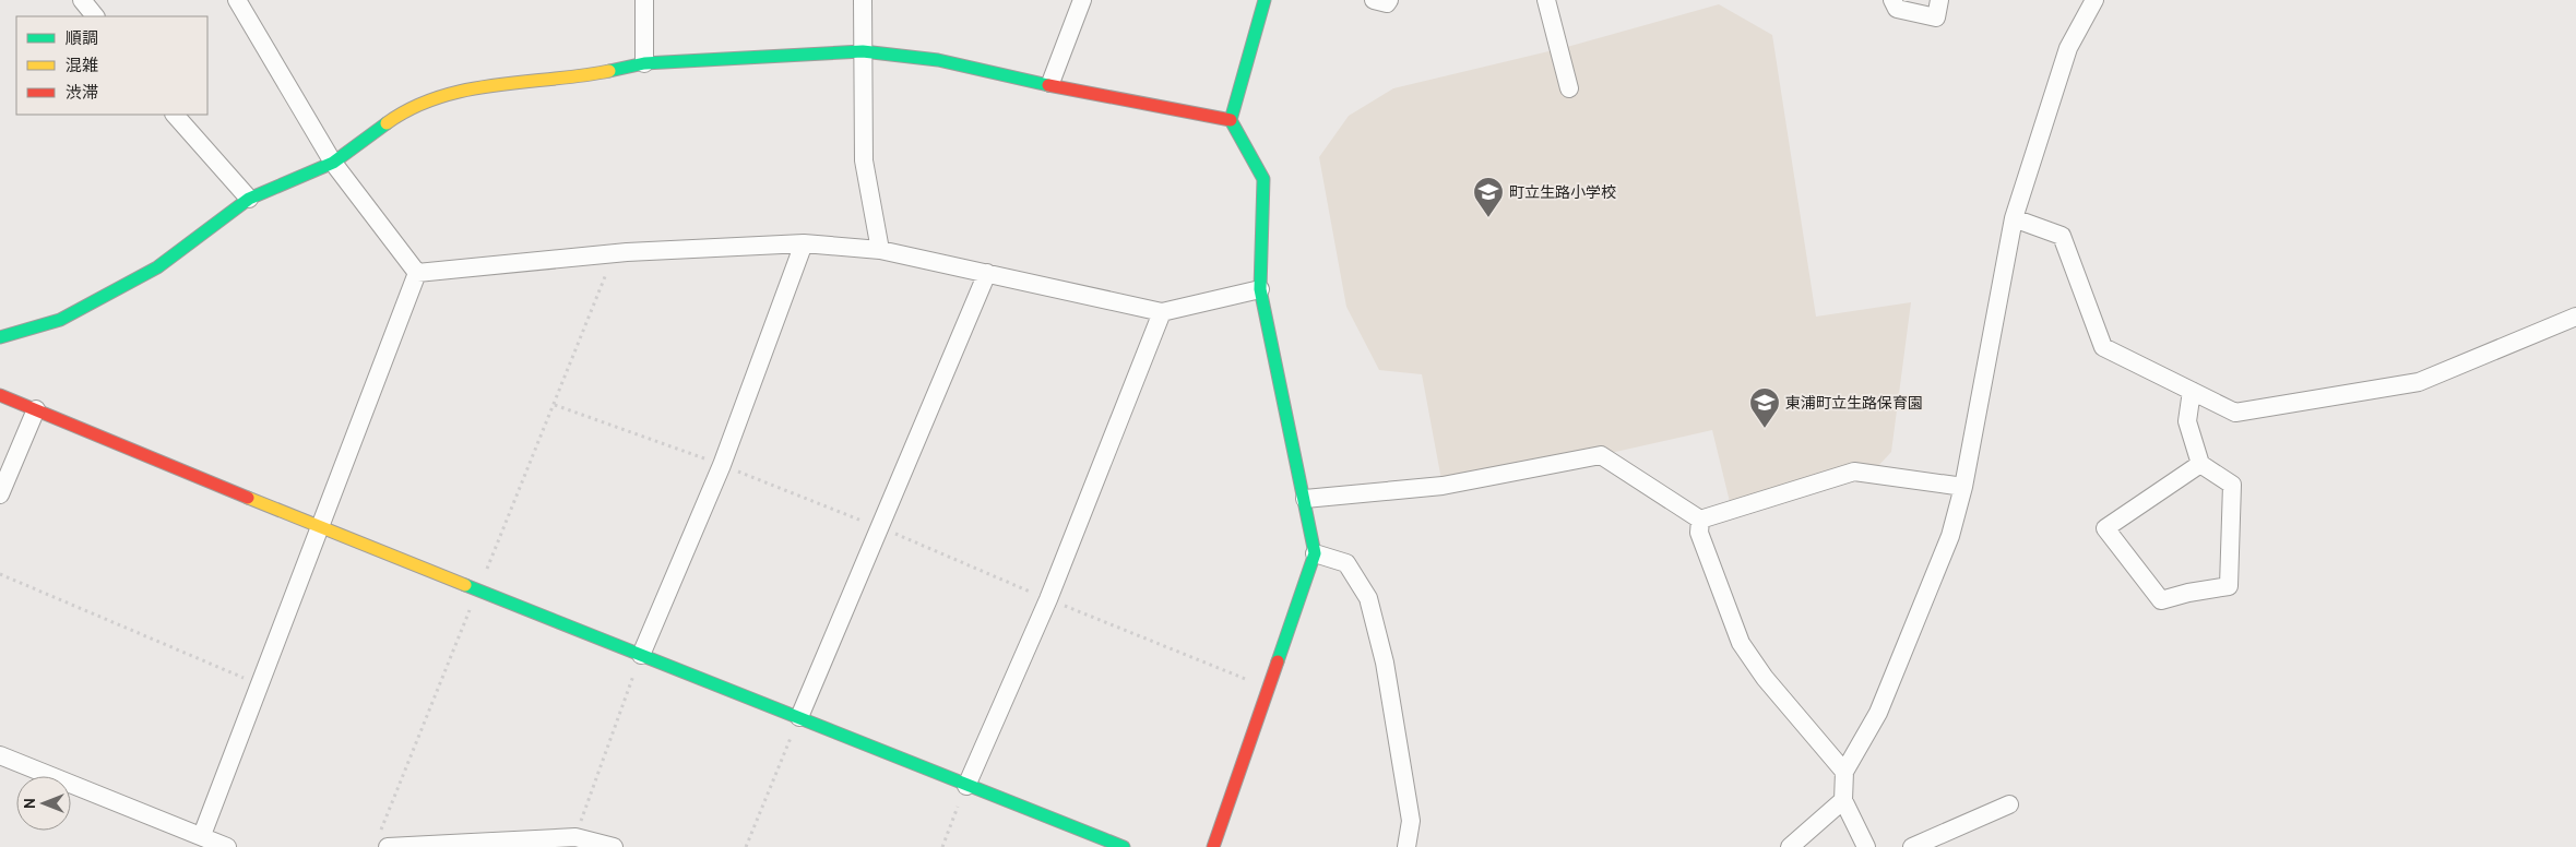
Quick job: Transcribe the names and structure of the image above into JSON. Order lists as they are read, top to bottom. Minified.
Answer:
{"places":{"school or university":["町立生路小学校","東浦町立生路保育園"]},"legend":["順調","混雑","渋滞"],"north":"left"}
